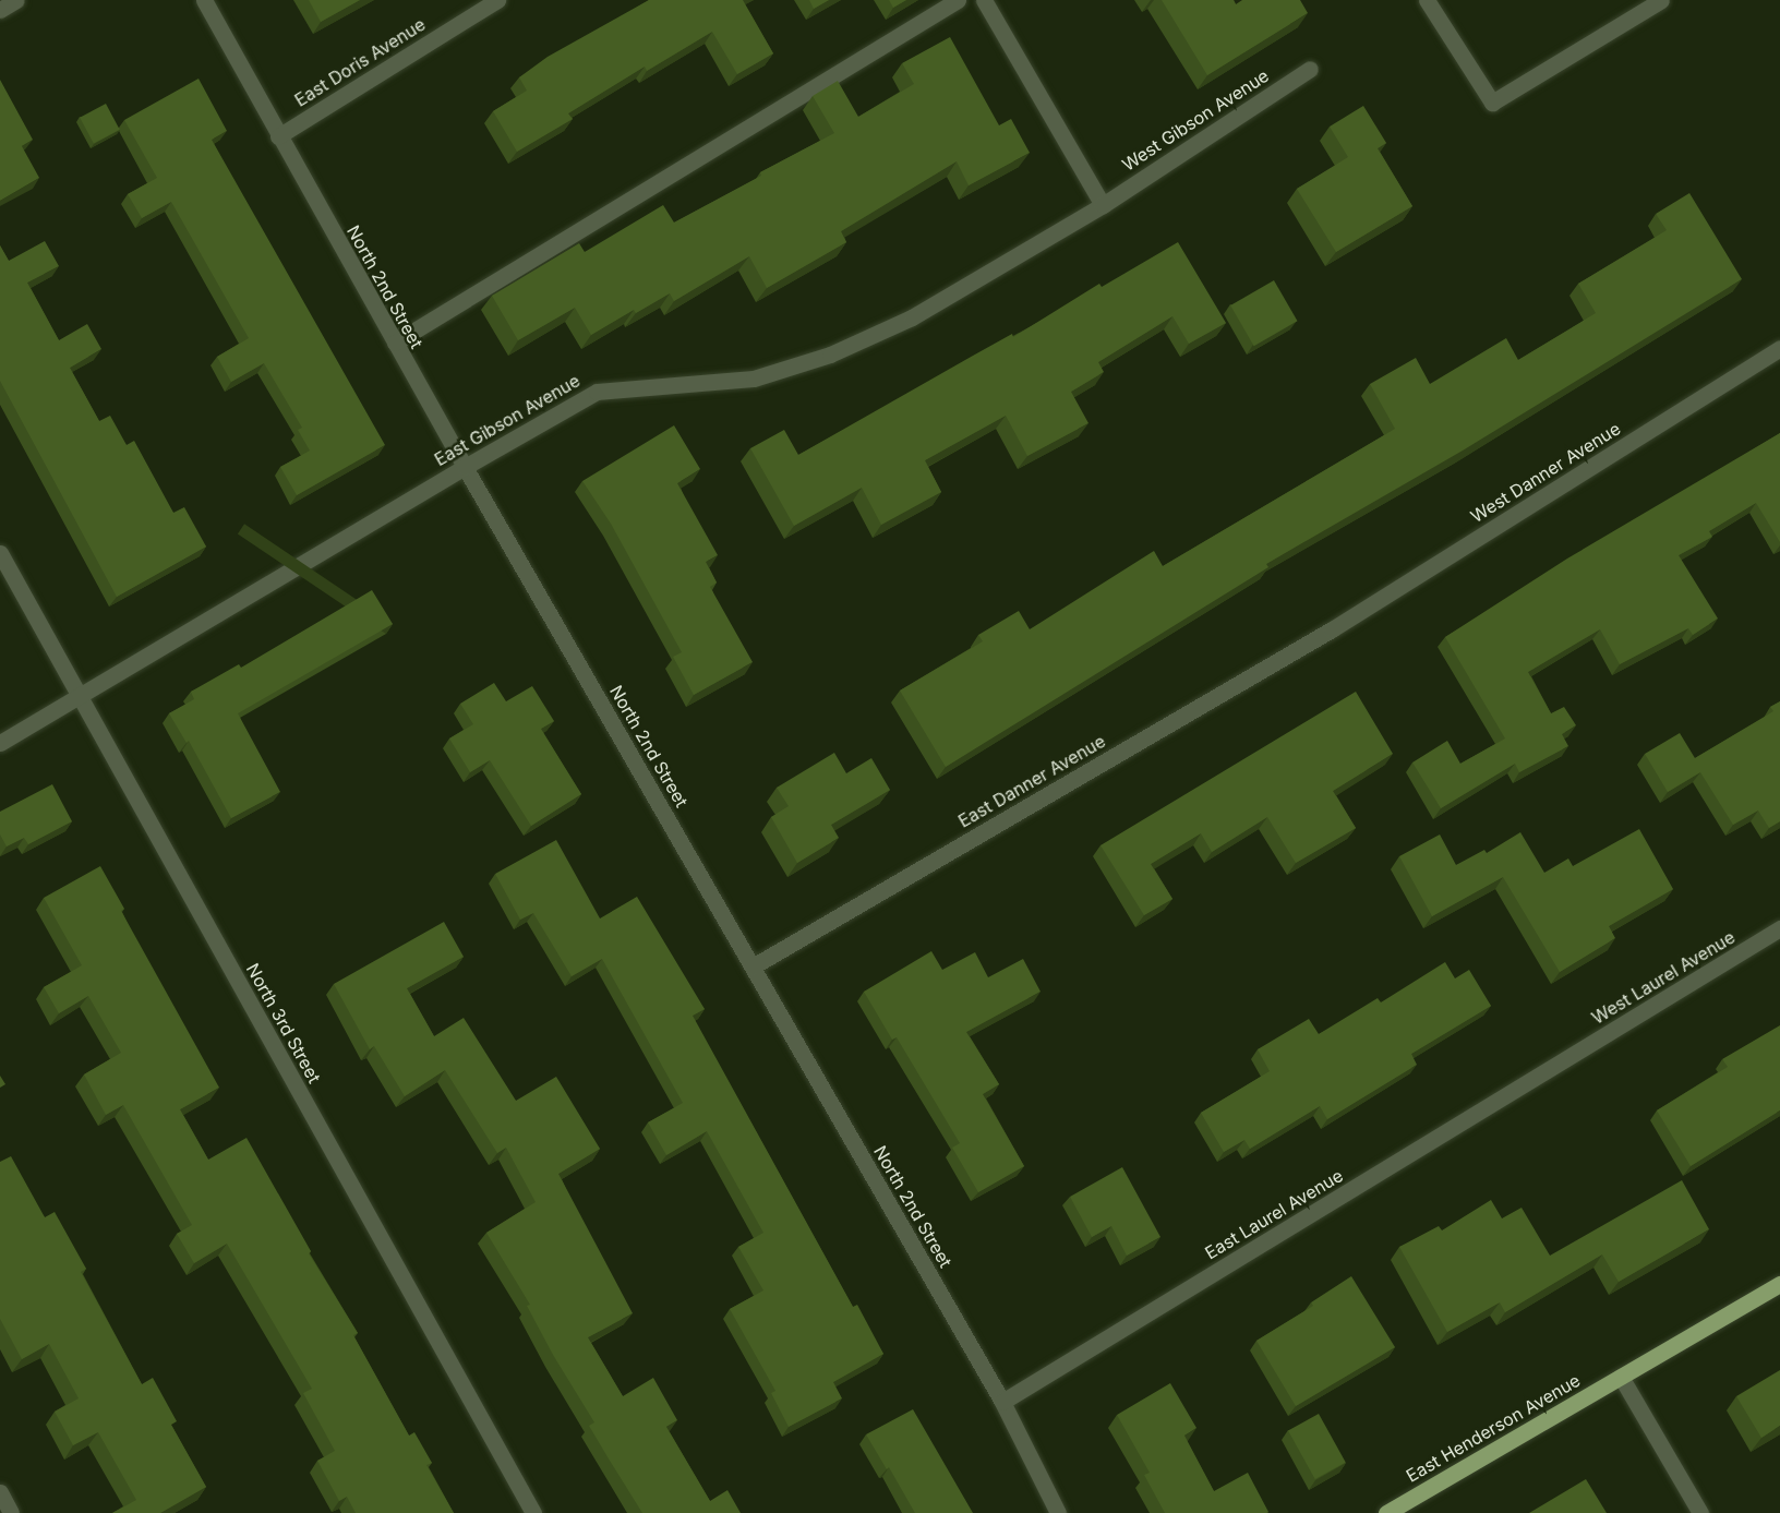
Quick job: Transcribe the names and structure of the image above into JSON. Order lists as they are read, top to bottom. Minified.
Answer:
{"streets":{"main road":["East Henderson Avenue"],"street":["East Doris Avenue","West Gibson Avenue","North 2nd Street","East Gibson Avenue","West Danner Avenue","East Danner Avenue","West Laurel Avenue","North 3rd Street","East Laurel Avenue"]},"crossings":[["East Doris Avenue","North 2nd Street"],["West Gibson Avenue","East Gibson Avenue"],["North 2nd Street","East Gibson Avenue"],["North 2nd Street","East Danner Avenue"],["North 2nd Street","East Laurel Avenue"],["East Gibson Avenue","North 3rd Street"],["West Danner Avenue","East Danner Avenue"],["West Laurel Avenue","East Laurel Avenue"]]}
